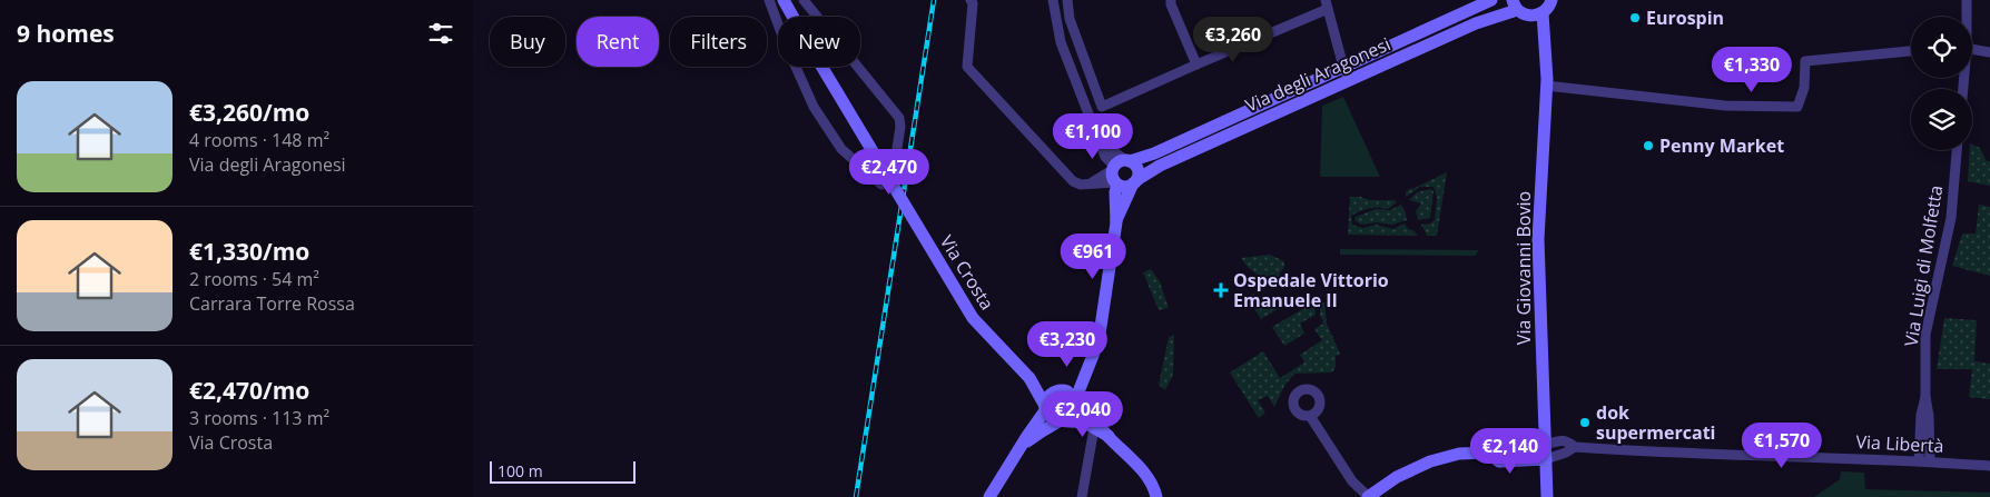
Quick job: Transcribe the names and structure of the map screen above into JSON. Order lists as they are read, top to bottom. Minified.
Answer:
{"streets":{"main road":["Via degli Aragonesi","Via Giovanni Bovio","Via Crosta"],"street":["Via Luigi di Molfetta","Via Libertà"]},"crossings":[["Via Luigi di Molfetta","Via Libertà"],["Via Giovanni Bovio","Via Libertà"]],"places":{"other":["Eurospin","Penny Market","dok supermercati"],"health":["Ospedale Vittorio Emanuele II"]},"scale_bar":"100 m","page":{"heading":"9 homes","price":["€3,260","€1,330","€1,100","€2,470","€961","€3,230","€2,040","€1,570","€2,140"],"chip":["Buy","Rent","Filters","New"],"list":[{"name":"€3,260/mo","note":"4 rooms · 148 m² · Via degli Aragonesi"},{"name":"€1,330/mo","note":"2 rooms · 54 m² · Carrara Torre Rossa"},{"name":"€2,470/mo","note":"3 rooms · 113 m² · Via Crosta"}],"scale":"100 m"}}
